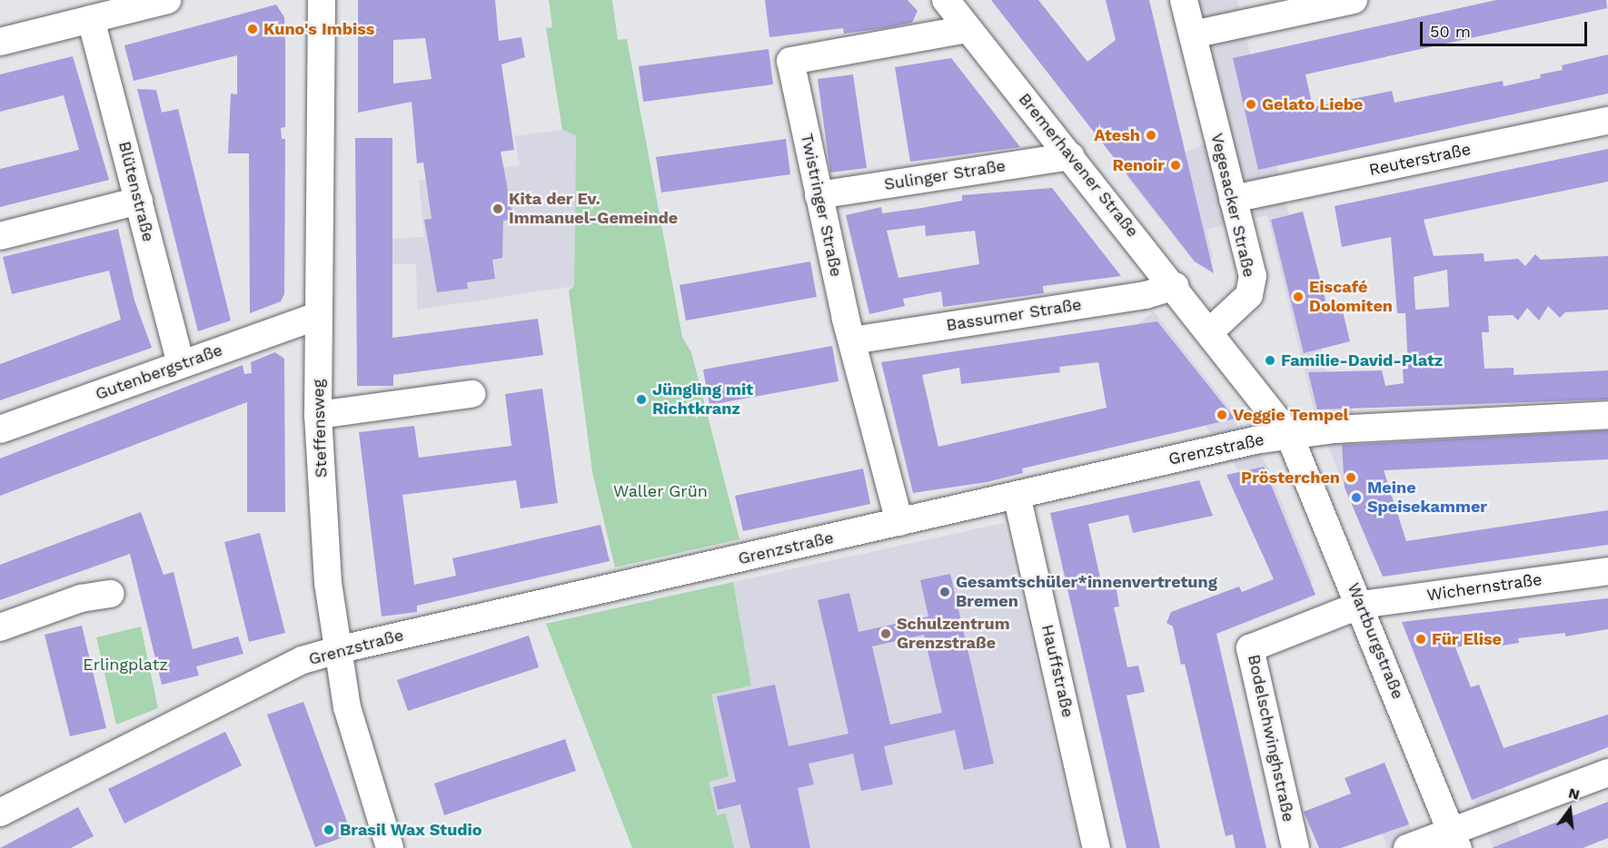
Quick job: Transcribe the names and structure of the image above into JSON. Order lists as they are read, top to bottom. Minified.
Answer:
{"streets":{"street":["Reuterstraße","Bremerhavener Straße","Sulinger Straße","Blütenstraße","Twistringer Straße","Vegesacker Straße","Bassumer Straße","Gutenbergstraße","Steffensweg","Grenzstraße","Wichernstraße","Wartburgstraße","Hauffstraße","Bodelschwinghstraße"]},"crossings":[["Reuterstraße","Vegesacker Straße"],["Bremerhavener Straße","Sulinger Straße"],["Bremerhavener Straße","Twistringer Straße"],["Bremerhavener Straße","Vegesacker Straße"],["Bremerhavener Straße","Bassumer Straße"],["Sulinger Straße","Twistringer Straße"],["Blütenstraße","Gutenbergstraße"],["Twistringer Straße","Bassumer Straße"],["Twistringer Straße","Grenzstraße"],["Gutenbergstraße","Steffensweg"],["Steffensweg","Grenzstraße"],["Grenzstraße","Wartburgstraße"],["Grenzstraße","Hauffstraße"],["Wichernstraße","Wartburgstraße"],["Wichernstraße","Bodelschwinghstraße"],["Wartburgstraße","Bodelschwinghstraße"]],"parks":["Waller Grün","Erlingplatz"],"places":["Kuno's Imbiss","Gelato Liebe","Atesh","Renoir","Kita der Ev. Immanuel-Gemeinde","Eiscafé Dolomiten","Familie-David-Platz","Jüngling mit Richtkranz","Veggie Tempel","Prösterchen","Meine Speisekammer","Gesamtschüler*innenvertretung Bremen","Schulzentrum Grenzstraße","Für Elise","Brasil Wax Studio"],"scale_bar":"50 m","north":"top"}
